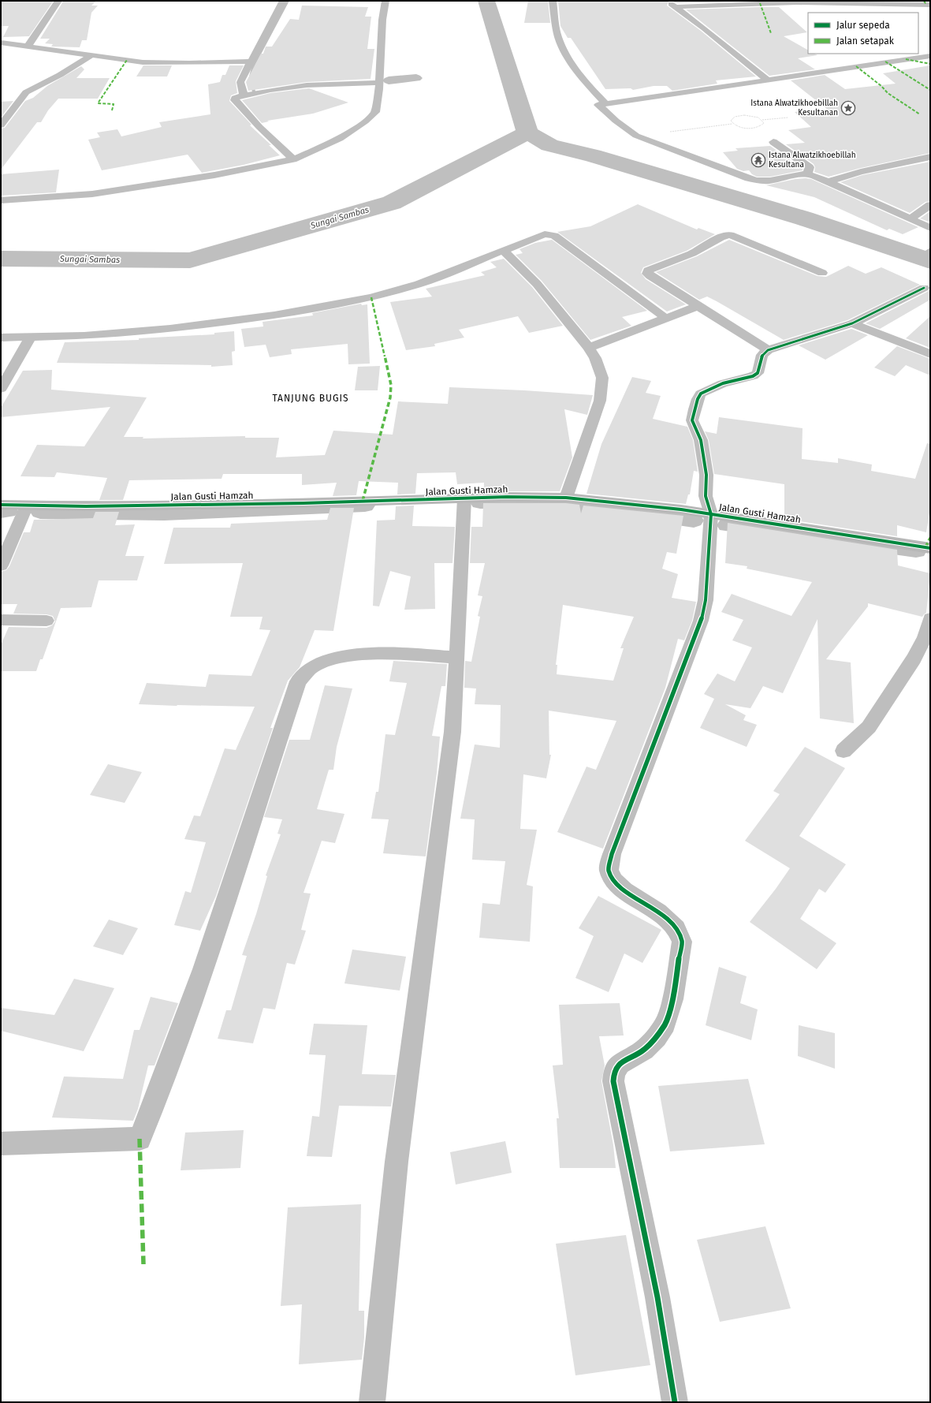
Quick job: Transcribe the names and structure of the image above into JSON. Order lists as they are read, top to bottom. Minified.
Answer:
{"streets":{"street":["Jalan Gusti Hamzah"]},"districts":["TANJUNG BUGIS"],"water":["Sungai Sambas"],"places":{"place":["Istana Alwatzikhoebillah Kesultanan"],"temple":["Istana Alwatzikhoebillah Kesultana"]},"legend":["Jalur sepeda","Jalan setapak"]}
